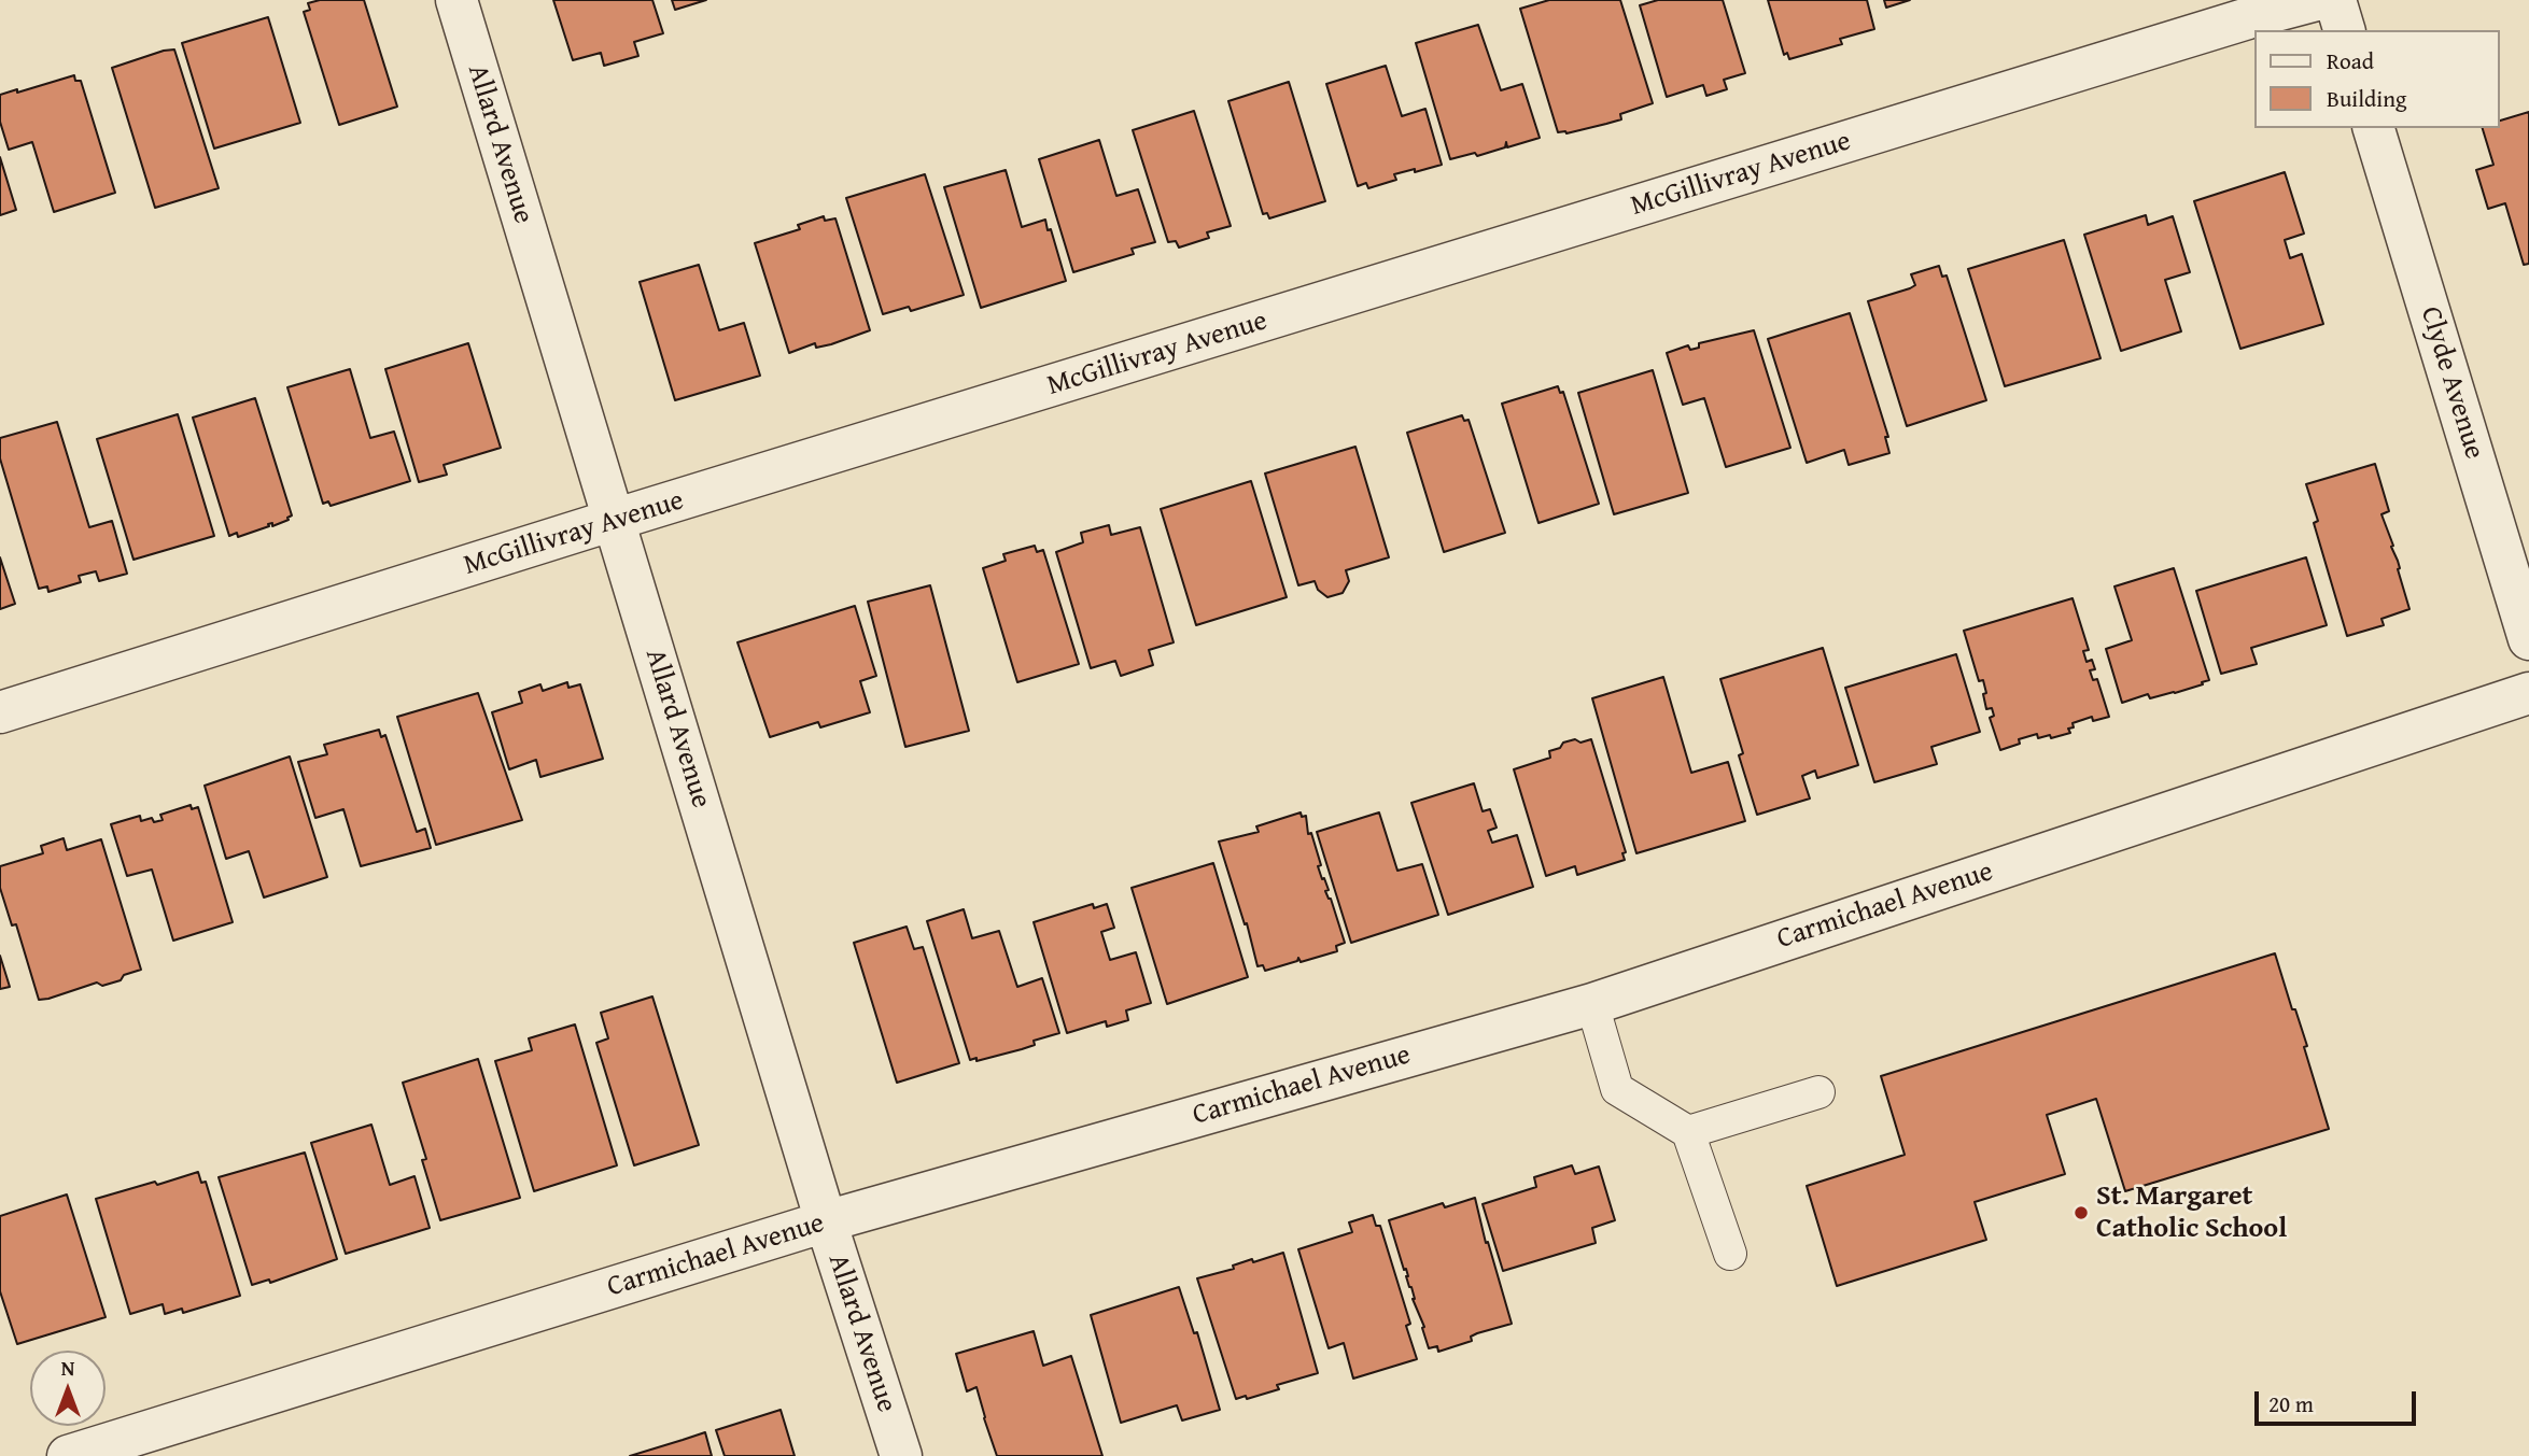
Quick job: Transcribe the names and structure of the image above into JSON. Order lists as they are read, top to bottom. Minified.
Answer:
{"streets":{"street":["Allard Avenue","McGillivray Avenue","Clyde Avenue","Carmichael Avenue"]},"crossings":[["Allard Avenue","McGillivray Avenue"],["Allard Avenue","Carmichael Avenue"]],"places":["St. Margaret Catholic School"],"legend":["Road","Building"],"scale_bar":"20 m","north":"top"}
